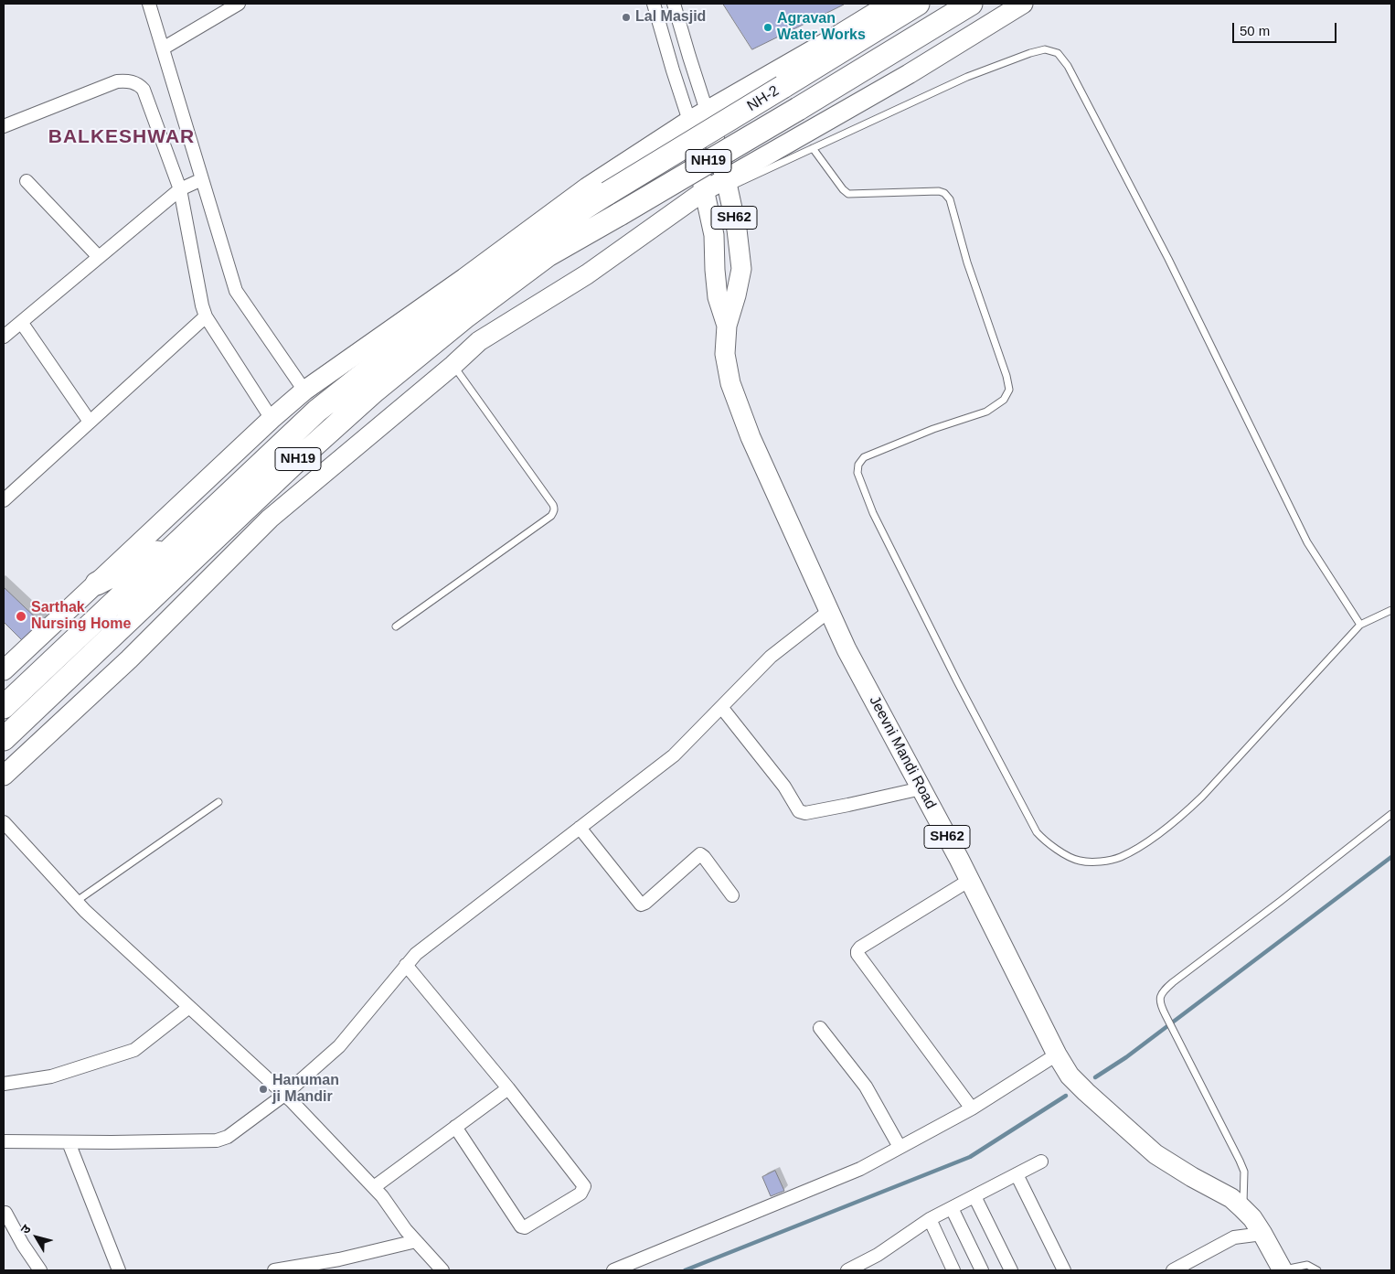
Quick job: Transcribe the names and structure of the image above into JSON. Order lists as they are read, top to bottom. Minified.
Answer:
{"streets":{"highway":["NH-2","NH19"],"main road":["SH62","Jeevni Mandi Road"]},"crossings":[["NH-2","NH19"]],"districts":["BALKESHWAR"],"places":["Lal Masjid","Agravan Water Works","Sarthak Nursing Home","Hanuman ji Mandir"],"scale_bar":"50 m","north":"top left"}
